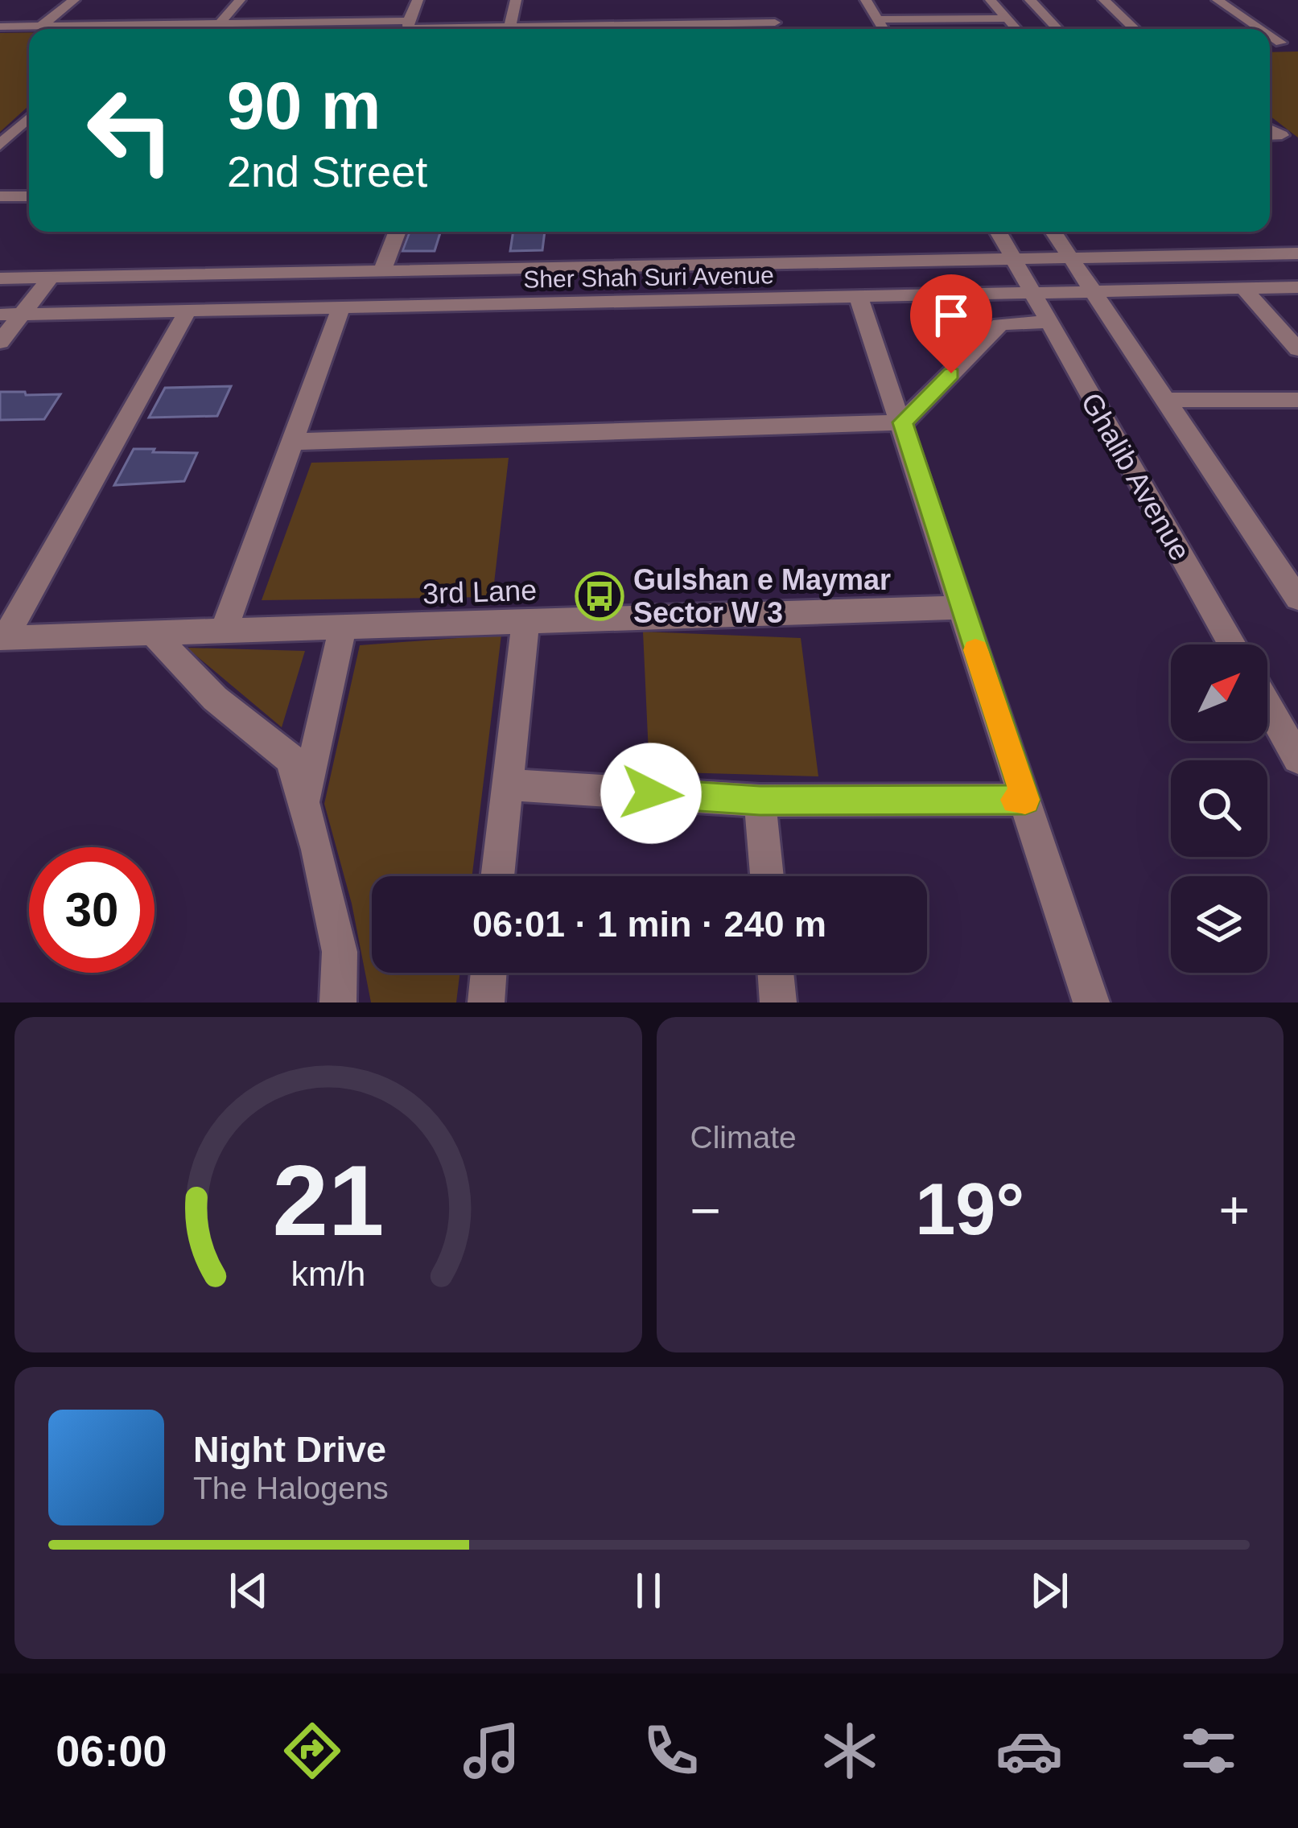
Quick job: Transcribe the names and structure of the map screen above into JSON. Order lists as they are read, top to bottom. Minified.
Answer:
{"streets":{"street":["Sher Shah Suri Avenue","Ghalib Avenue","3rd Lane"]},"crossings":[["Sher Shah Suri Avenue","Ghalib Avenue"]],"places":{"bus stop":["Gulshan e Maymar Sector W 3"]},"north":"top right","page":{"turn":["90 m","2nd Street"],"limit":"30","trip":"06:01 · 1 min · 240 m","tile":"Climate","heat":["−","19°","+"],"song":["Night Drive","The Halogens"],"tabs":"06:00","gauge":["21","km/h"]}}
